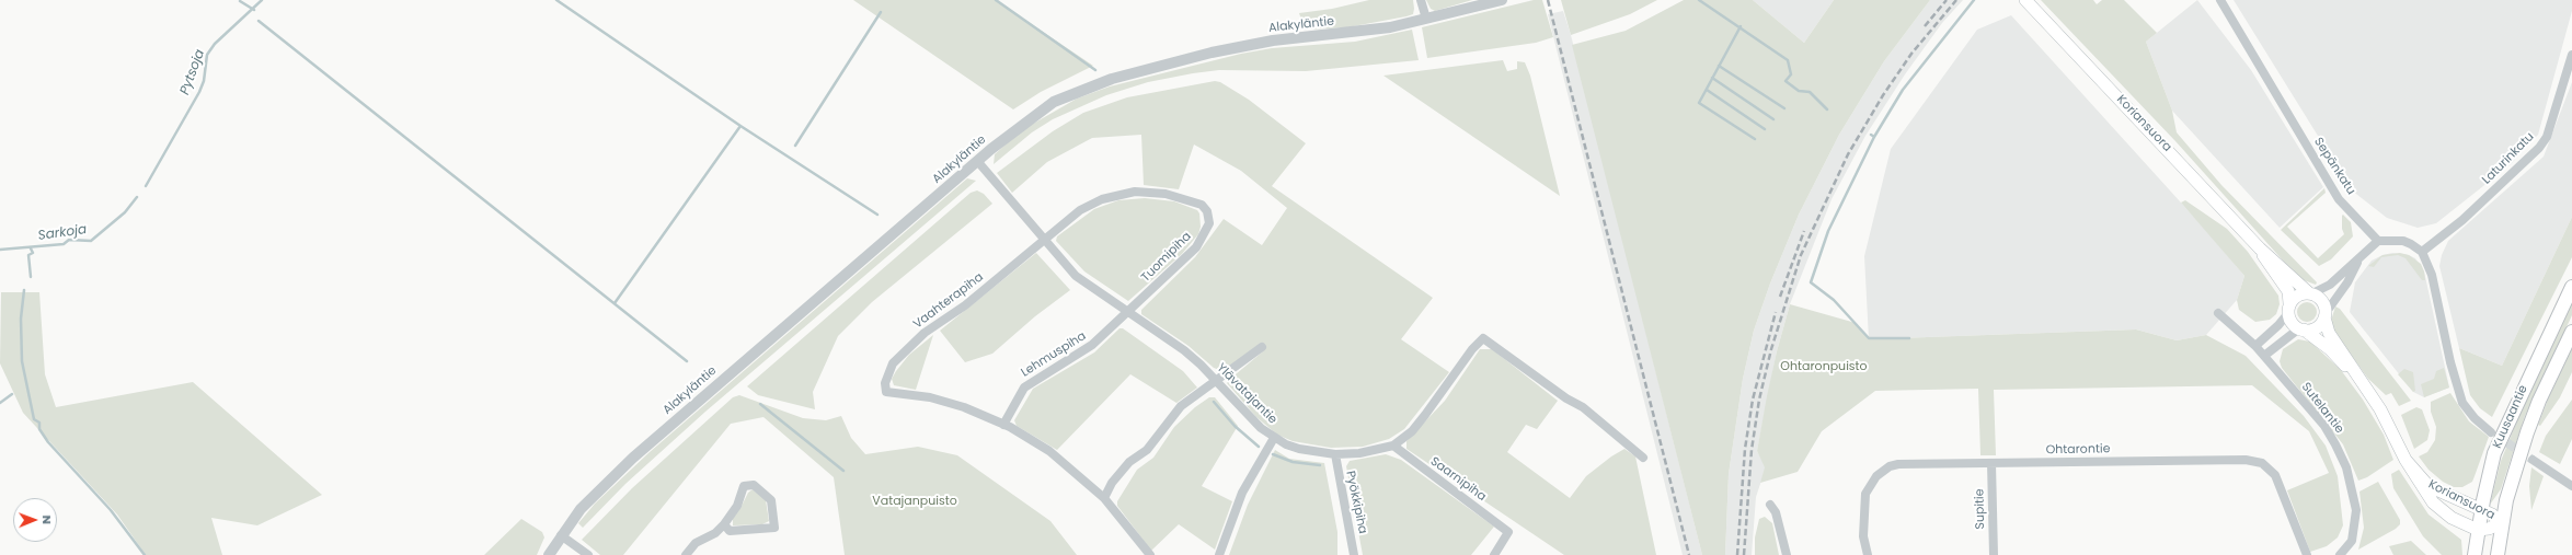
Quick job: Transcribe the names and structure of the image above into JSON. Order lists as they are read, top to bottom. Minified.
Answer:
{"streets":{"main road":["Koriansuora","Kuusaantie"],"street":["Alakyläntie","Laturinkatu","Sepänkatu","Tuomipiha","Vaahterapiha","Lehmuspiha","Ylävatajantie","Sutelantie","Ohtarontie","Saarnipiha","Pyökkipiha","Supitie"]},"crossings":[["Alakyläntie","Ylävatajantie"],["Koriansuora","Kuusaantie"],["Tuomipiha","Vaahterapiha"],["Tuomipiha","Lehmuspiha"],["Tuomipiha","Ylävatajantie"],["Vaahterapiha","Lehmuspiha"],["Vaahterapiha","Ylävatajantie"],["Lehmuspiha","Ylävatajantie"],["Ylävatajantie","Saarnipiha"],["Ylävatajantie","Pyökkipiha"],["Ohtarontie","Supitie"]],"water":["Pytsoja","Sarkoja"],"parks":["Ohtaronpuisto","Vatajanpuisto"],"north":"right"}
